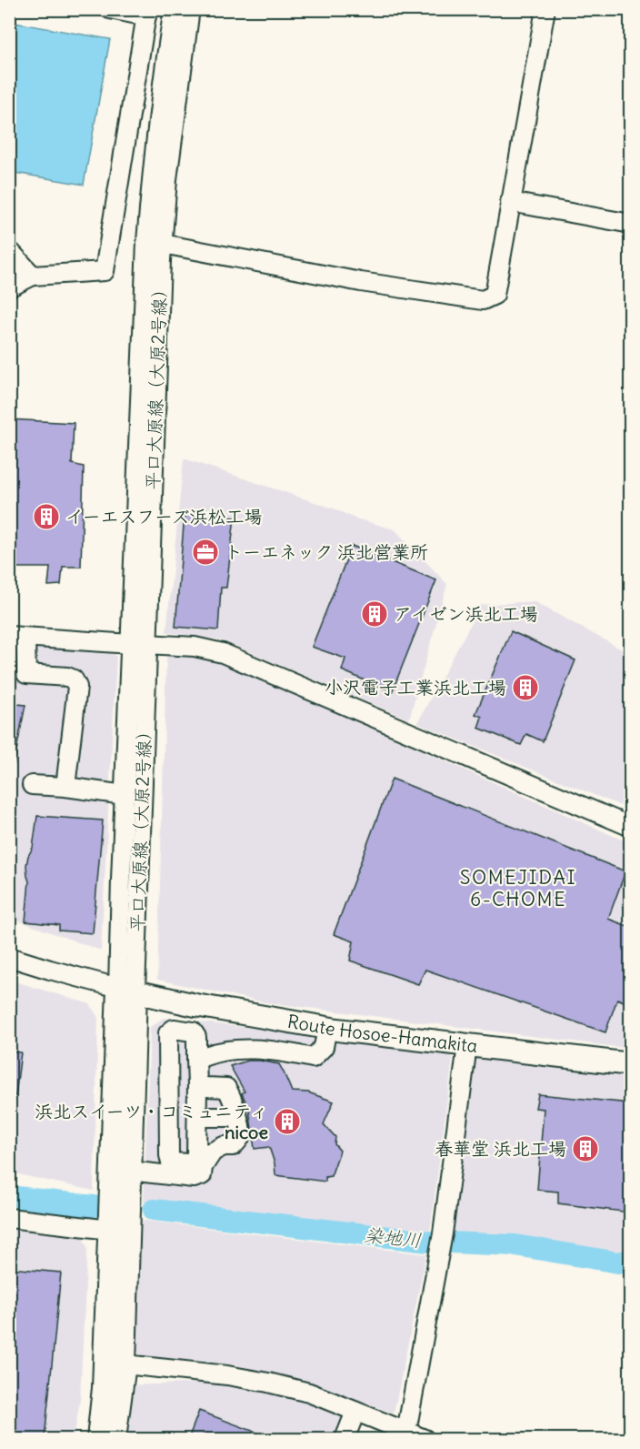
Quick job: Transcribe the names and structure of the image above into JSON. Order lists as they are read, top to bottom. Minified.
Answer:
{"streets":{"main road":["Route Hosoe-Hamakita"],"street":["平口大原線（大原2号線）"]},"crossings":[["平口大原線（大原2号線）","Route Hosoe-Hamakita"]],"districts":["SOMEJIDAI 6-CHOME"],"water":["染地川"],"places":{"building":["イーエスフーズ浜松工場","アイゼン浜北工場","小沢電子工業浜北工場","浜北スイーツ・コミュニティ nicoe","春華堂 浜北工場"],"office":["トーエネック 浜北営業所"]}}
